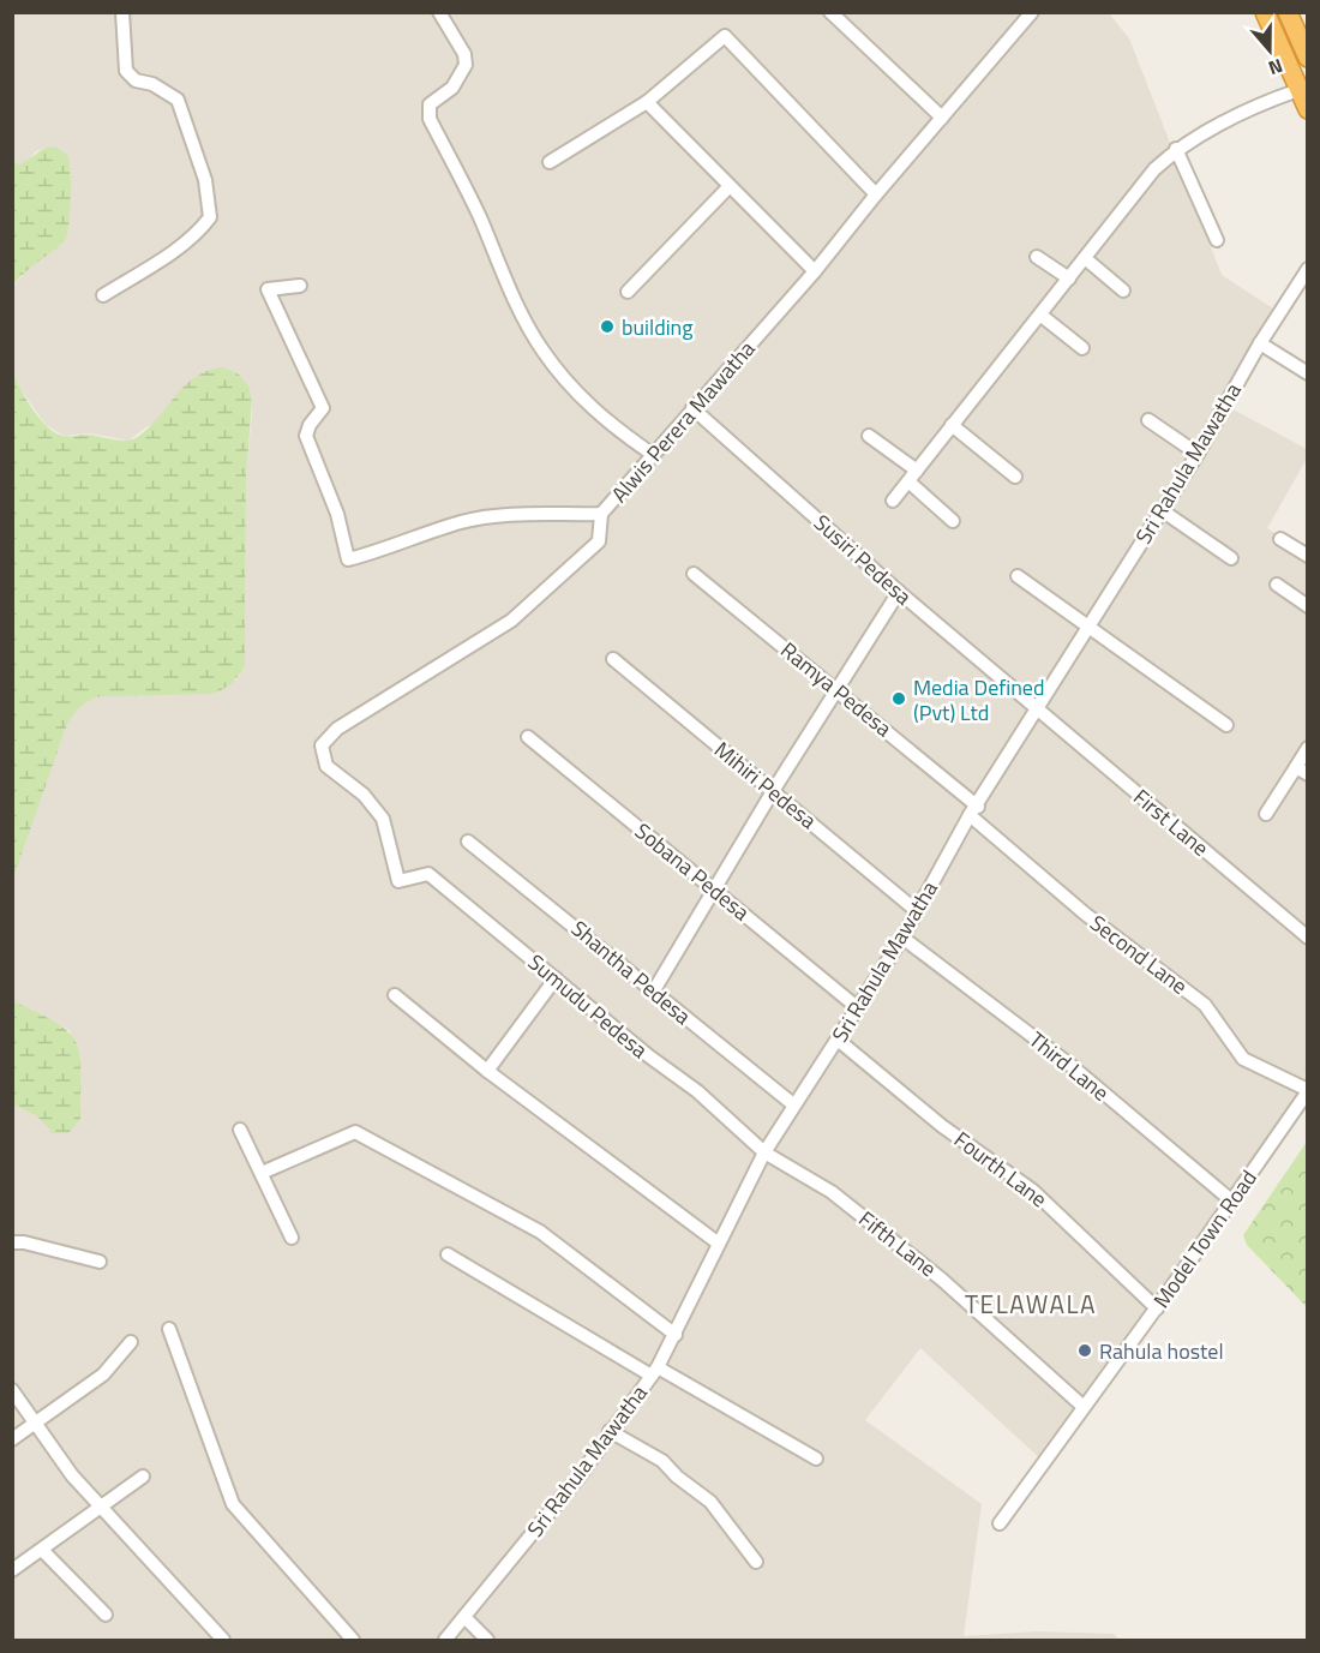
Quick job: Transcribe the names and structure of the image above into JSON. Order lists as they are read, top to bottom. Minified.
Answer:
{"streets":{"street":["Alwis Perera Mawatha","Sri Rahula Mawatha","Susiri Pedesa","Ramya Pedesa","Mihiri Pedesa","First Lane","Sobana Pedesa","Second Lane","Shantha Pedesa","Sumudu Pedesa","Third Lane","Fourth Lane","Model Town Road","Fifth Lane"]},"crossings":[["Alwis Perera Mawatha","Susiri Pedesa"],["Alwis Perera Mawatha","Sumudu Pedesa"],["Sri Rahula Mawatha","Susiri Pedesa"],["Sri Rahula Mawatha","Ramya Pedesa"],["Sri Rahula Mawatha","Mihiri Pedesa"],["Sri Rahula Mawatha","First Lane"],["Sri Rahula Mawatha","Sobana Pedesa"],["Sri Rahula Mawatha","Second Lane"],["Sri Rahula Mawatha","Shantha Pedesa"],["Sri Rahula Mawatha","Sumudu Pedesa"],["Sri Rahula Mawatha","Third Lane"],["Sri Rahula Mawatha","Fourth Lane"],["Sri Rahula Mawatha","Fifth Lane"],["Susiri Pedesa","First Lane"],["Ramya Pedesa","Second Lane"],["Second Lane","Model Town Road"],["Sumudu Pedesa","Fifth Lane"],["Third Lane","Model Town Road"],["Fourth Lane","Model Town Road"],["Model Town Road","Fifth Lane"]],"districts":["TELAWALA"],"places":["building","Media Defined (Pvt) Ltd","Rahula hostel"],"north":"bottom"}
